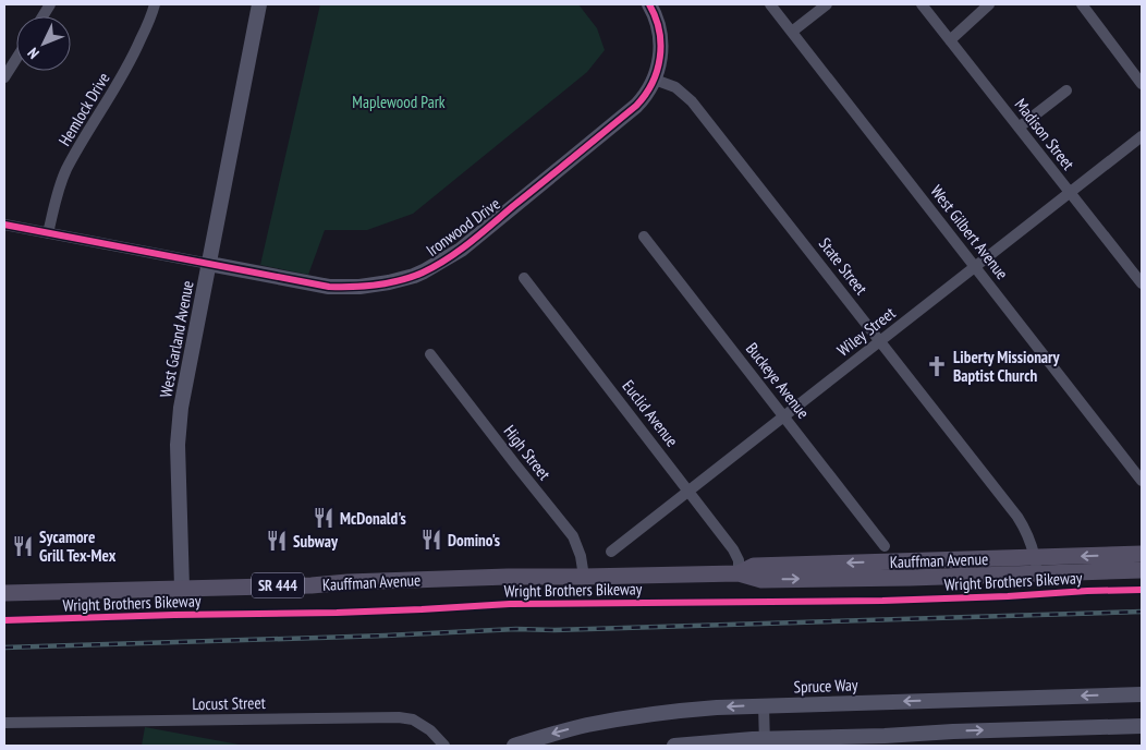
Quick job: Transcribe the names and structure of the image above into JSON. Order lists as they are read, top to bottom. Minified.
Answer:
{"streets":{"main road":["Kauffman Avenue","SR 444"],"street":["Hemlock Drive","Madison Street","Ironwood Drive","West Gilbert Avenue","State Street","Wiley Street","West Garland Avenue","Buckeye Avenue","Euclid Avenue","High Street","Spruce Way","Locust Street"],"cycle path":["Wright Brothers Bikeway"]},"crossings":[["Hemlock Drive","Ironwood Drive"],["Madison Street","Wiley Street"],["Ironwood Drive","State Street"],["Ironwood Drive","West Garland Avenue"],["West Gilbert Avenue","Wiley Street"],["State Street","Wiley Street"],["State Street","Kauffman Avenue"],["Wiley Street","Buckeye Avenue"],["Wiley Street","Euclid Avenue"],["West Garland Avenue","Kauffman Avenue"],["Euclid Avenue","Kauffman Avenue"],["High Street","Kauffman Avenue"]],"parks":["Maplewood Park"],"places":{"church":["Liberty Missionary Baptist Church"],"restaurant":["McDonald's","Domino's","Subway","Sycamore Grill Tex-Mex"]},"north":"bottom left"}
